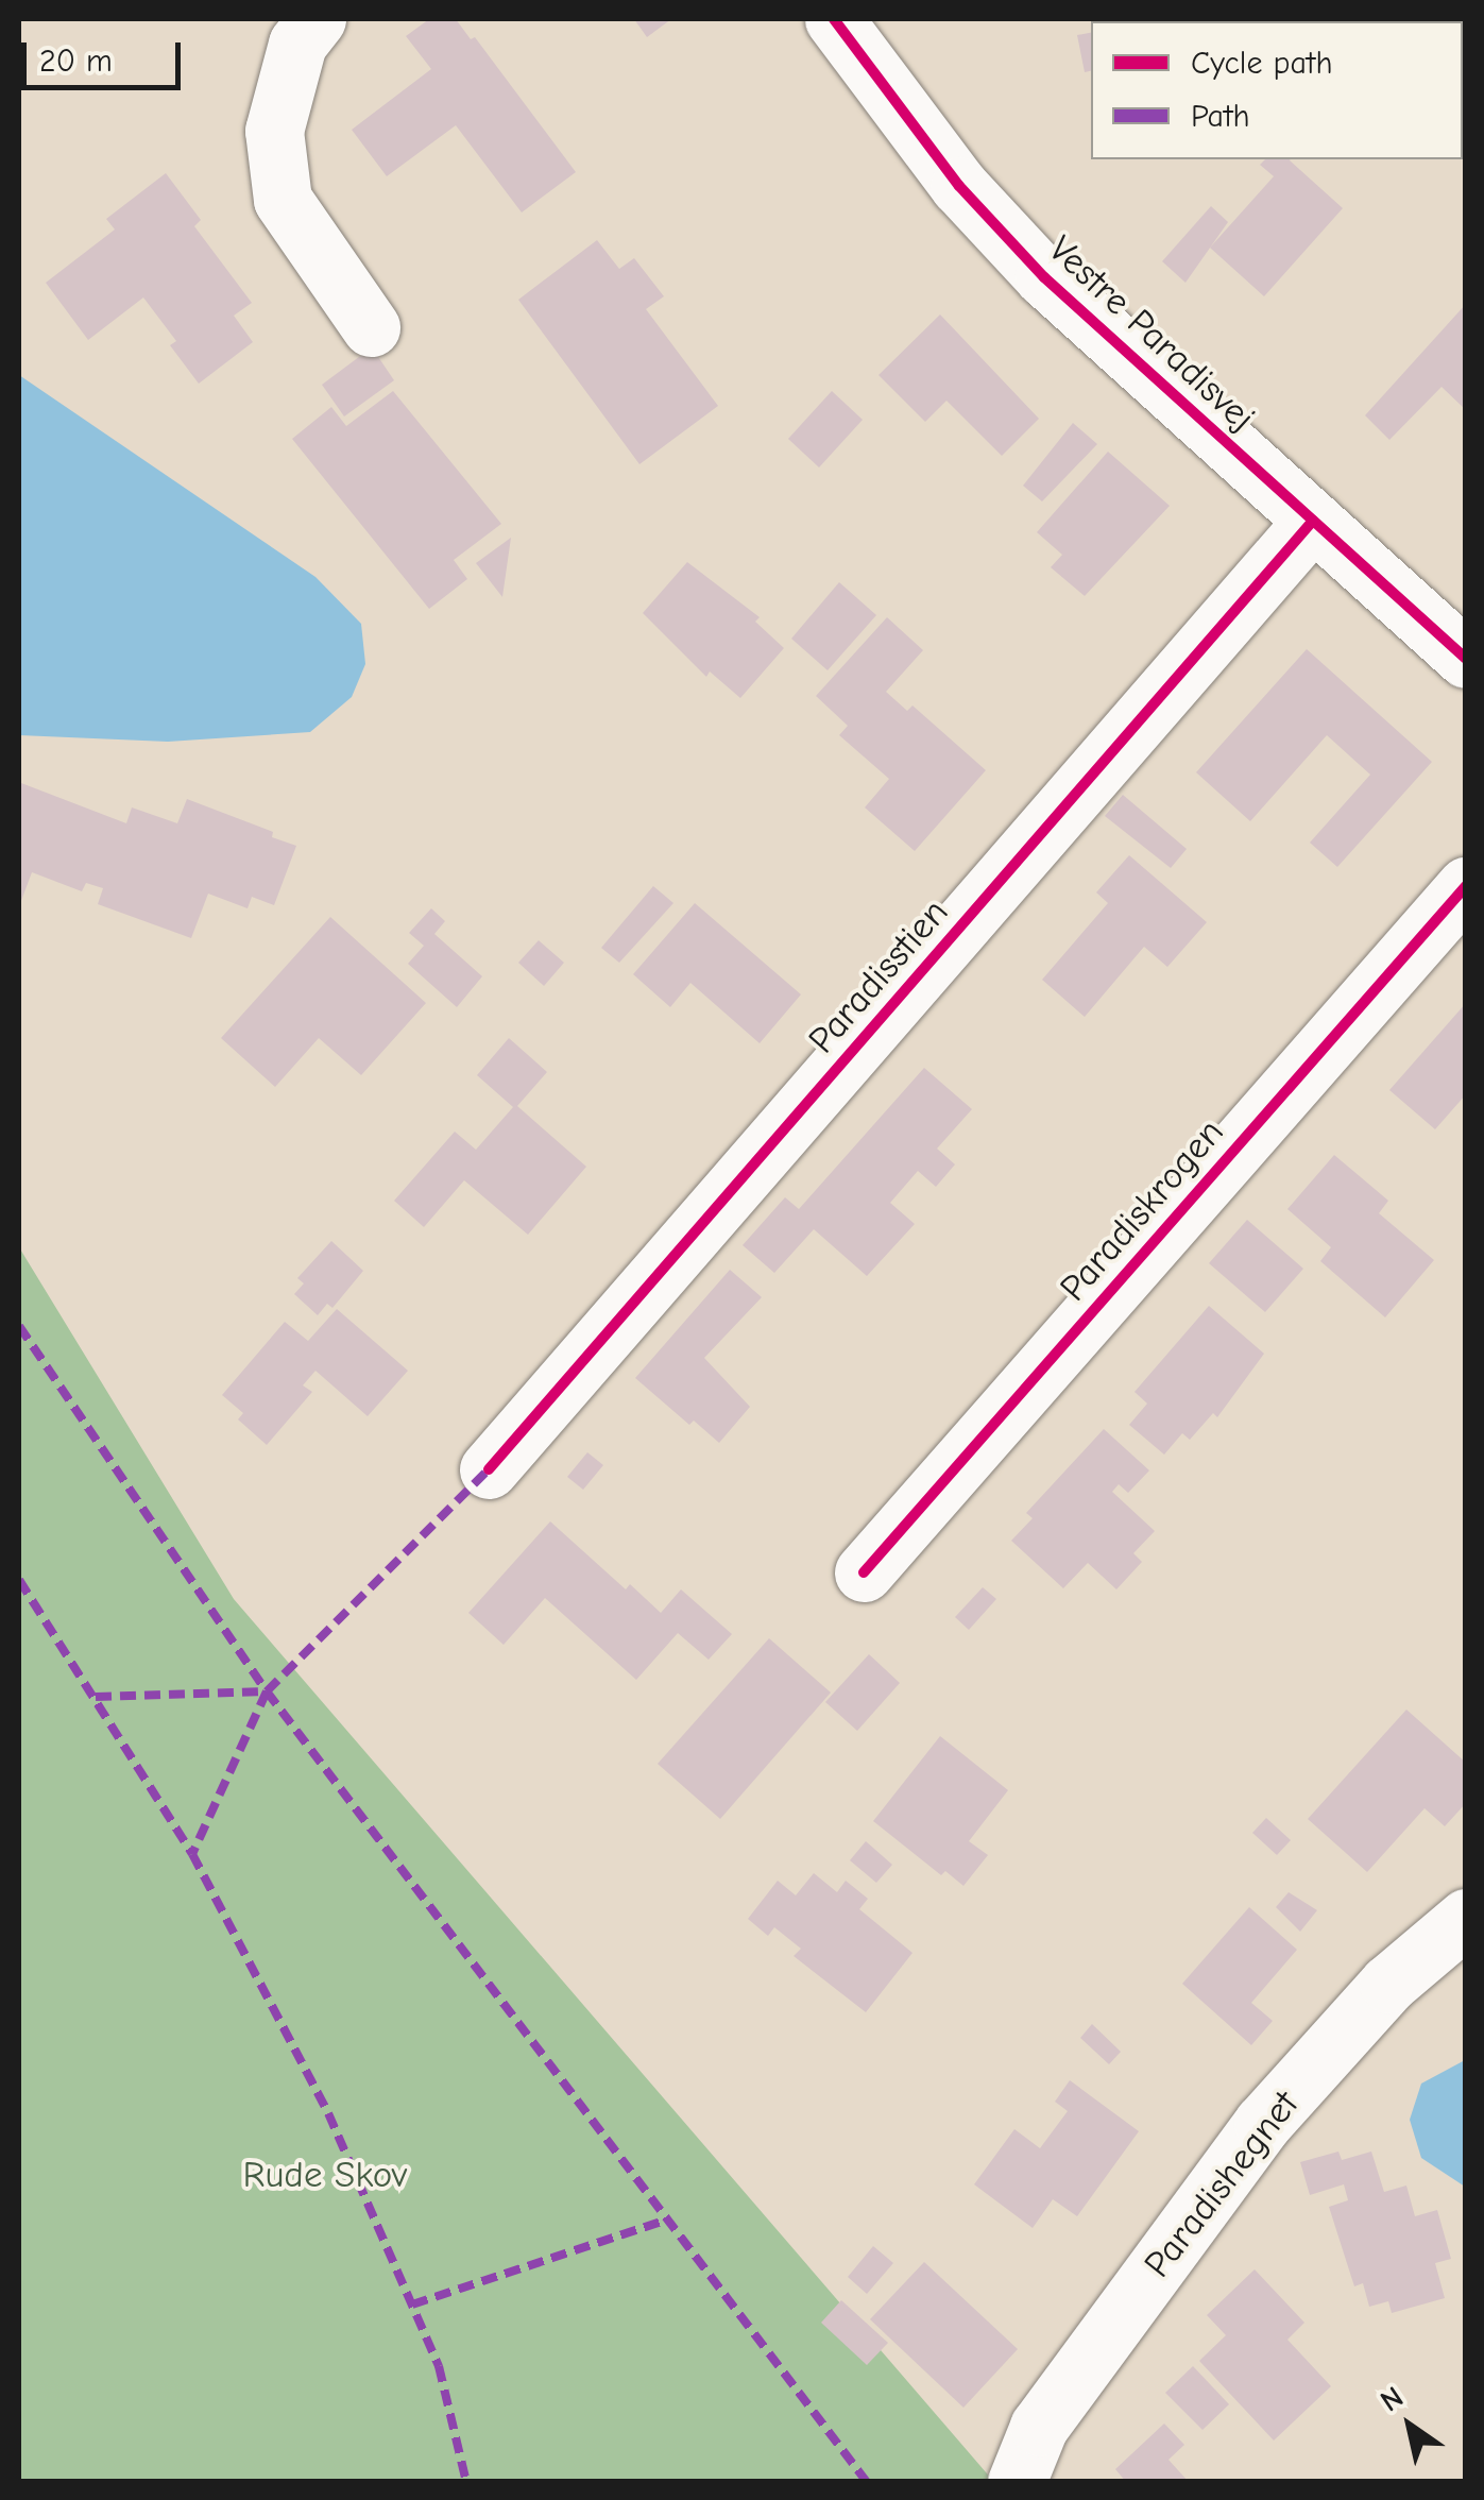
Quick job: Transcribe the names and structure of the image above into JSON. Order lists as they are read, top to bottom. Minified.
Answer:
{"streets":{"street":["Vestre Paradisvej","Paradisstien","Paradiskrogen","Paradishegnet"]},"crossings":[["Vestre Paradisvej","Paradisstien"]],"parks":["Rude Skov"],"legend":["Cycle path","Path"],"scale_bar":"20 m","north":"top left"}
